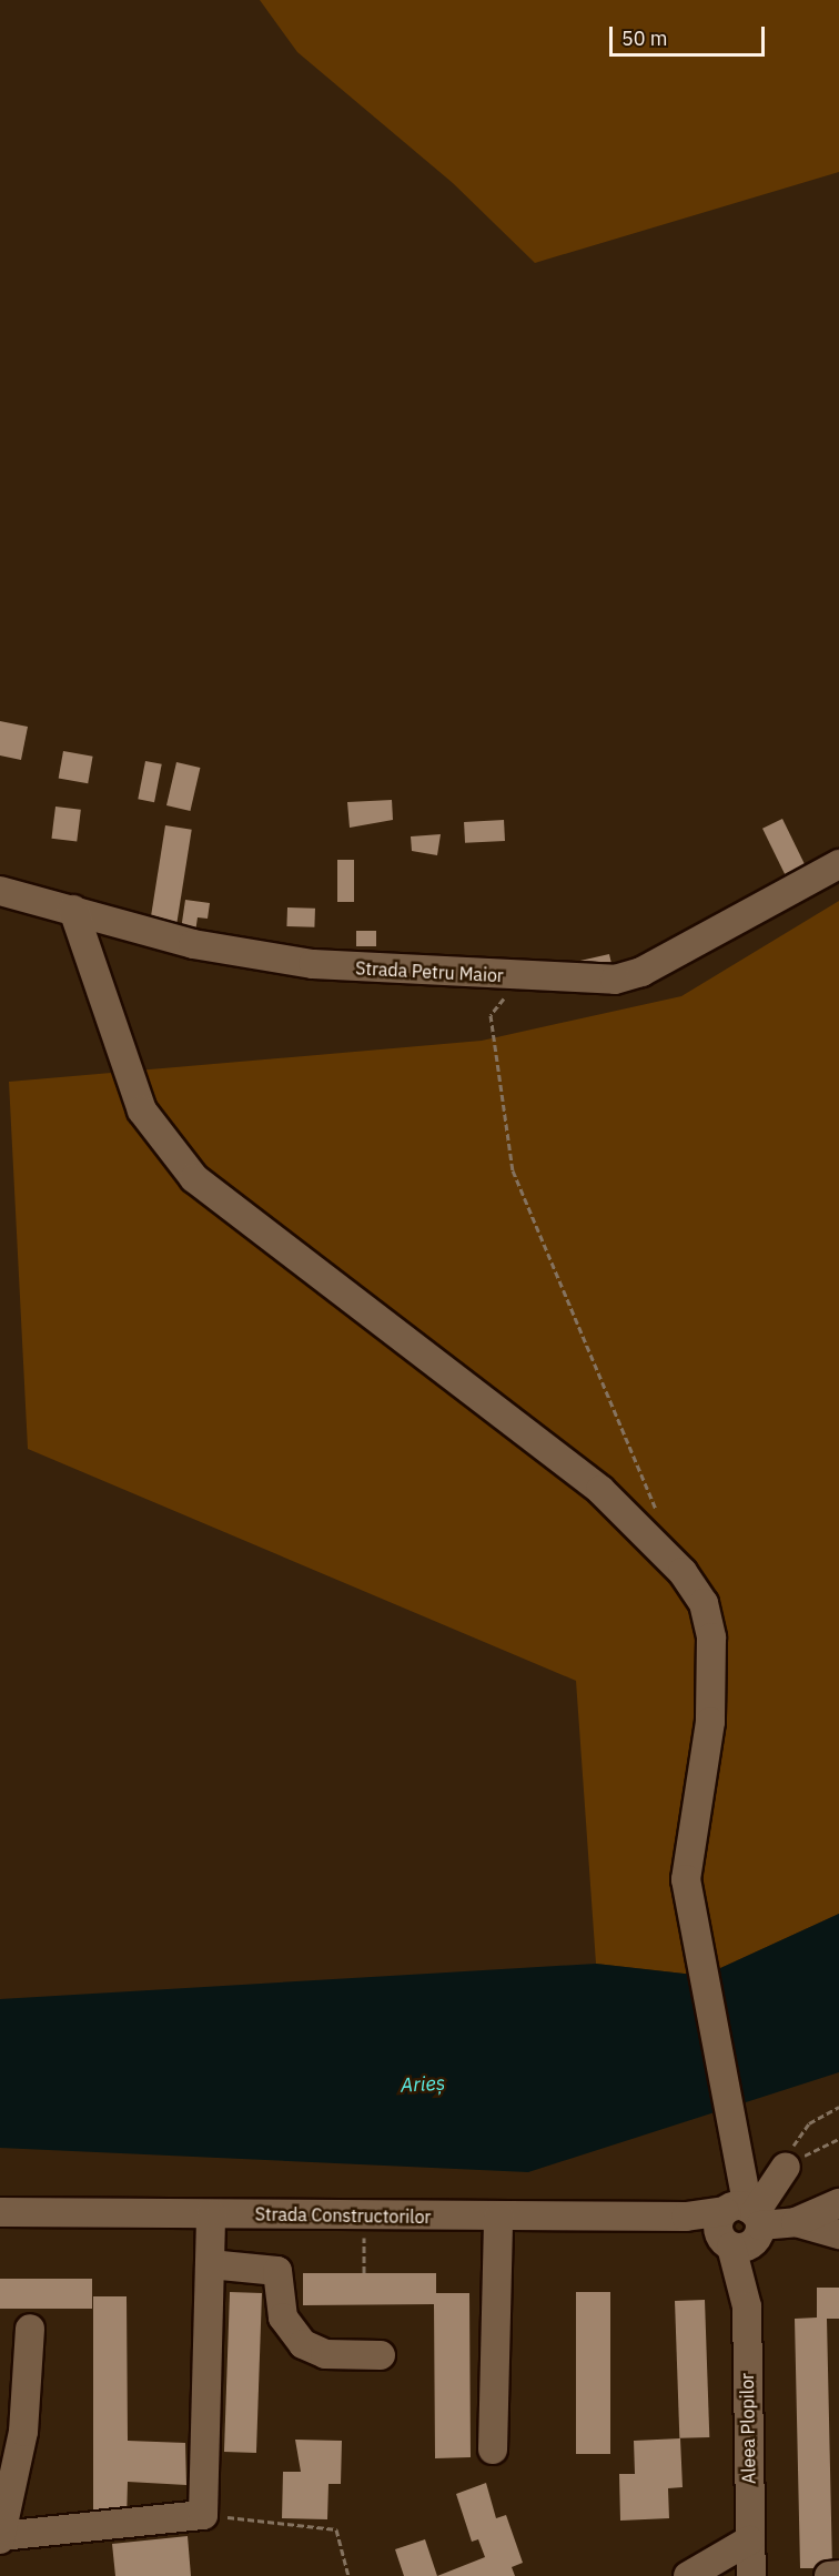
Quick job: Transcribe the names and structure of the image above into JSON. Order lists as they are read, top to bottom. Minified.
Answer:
{"streets":{"street":["Strada Petru Maior","Strada Constructorilor","Aleea Plopilor"]},"crossings":[["Strada Constructorilor","Aleea Plopilor"]],"water":["Arieș"],"scale_bar":"50 m"}
